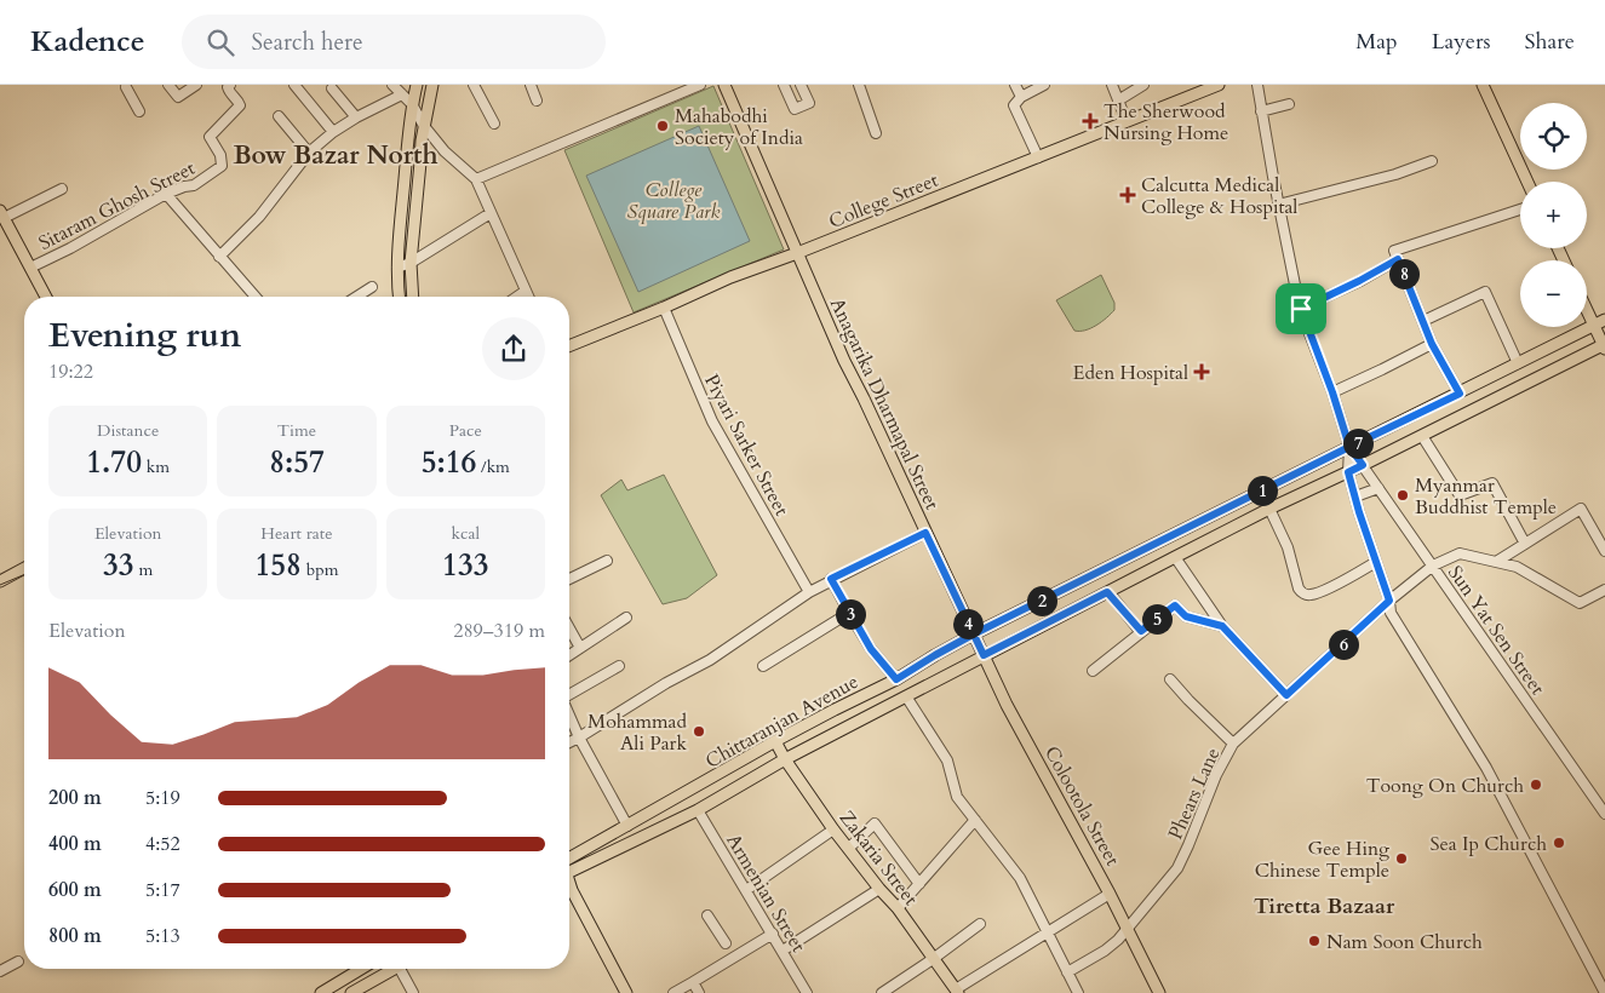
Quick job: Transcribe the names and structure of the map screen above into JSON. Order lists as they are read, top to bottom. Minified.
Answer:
{"streets":{"main road":["College Street","Anagarika Dharmapal Street","Chittaranjan Avenue","Colootola Street","Zakaria Street"],"street":["Sitaram Ghosh Street","Piyari Sarker Street","Sun Yat Sen Street","Phears Lane","Armenian Street"]},"crossings":[["College Street","Anagarika Dharmapal Street"],["College Street","Piyari Sarker Street"],["Anagarika Dharmapal Street","Chittaranjan Avenue"],["Anagarika Dharmapal Street","Colootola Street"],["Sun Yat Sen Street","Chittaranjan Avenue"],["Sun Yat Sen Street","Phears Lane"],["Chittaranjan Avenue","Colootola Street"],["Chittaranjan Avenue","Zakaria Street"],["Phears Lane","Colootola Street"]],"districts":["Bow Bazar North","Tiretta Bazaar"],"parks":["College Square Park"],"places":{"health":["The Sherwood Nursing Home","Calcutta Medical College & Hospital","Eden Hospital"],"other":["Mahabodhi Society of India","Myanmar Buddhist Temple","Mohammad Ali Park","Toong On Church","Sea Ip Church","Gee Hing Chinese Temple","Nam Soon Church"]},"page":{"header":"Kadence","search":"Search here","nav":["Map","Layers","Share"],"map_buttons":["+","−"],"pins":["8","7","1","2","3","5","4","6"],"heading":["Evening run","19:22"],"stats":[["Distance","1.70 km"],["Time","8:57"],["Pace","5:16 /km"],["Elevation","33 m"],["Heart rate","158 bpm"],["kcal","133"]],"chart":["Elevation","289–319 m"],"list":[{"name":"200 m","note":"5:19"},{"name":"400 m","note":"4:52"},{"name":"600 m","note":"5:17"},{"name":"800 m","note":"5:13"}]}}
